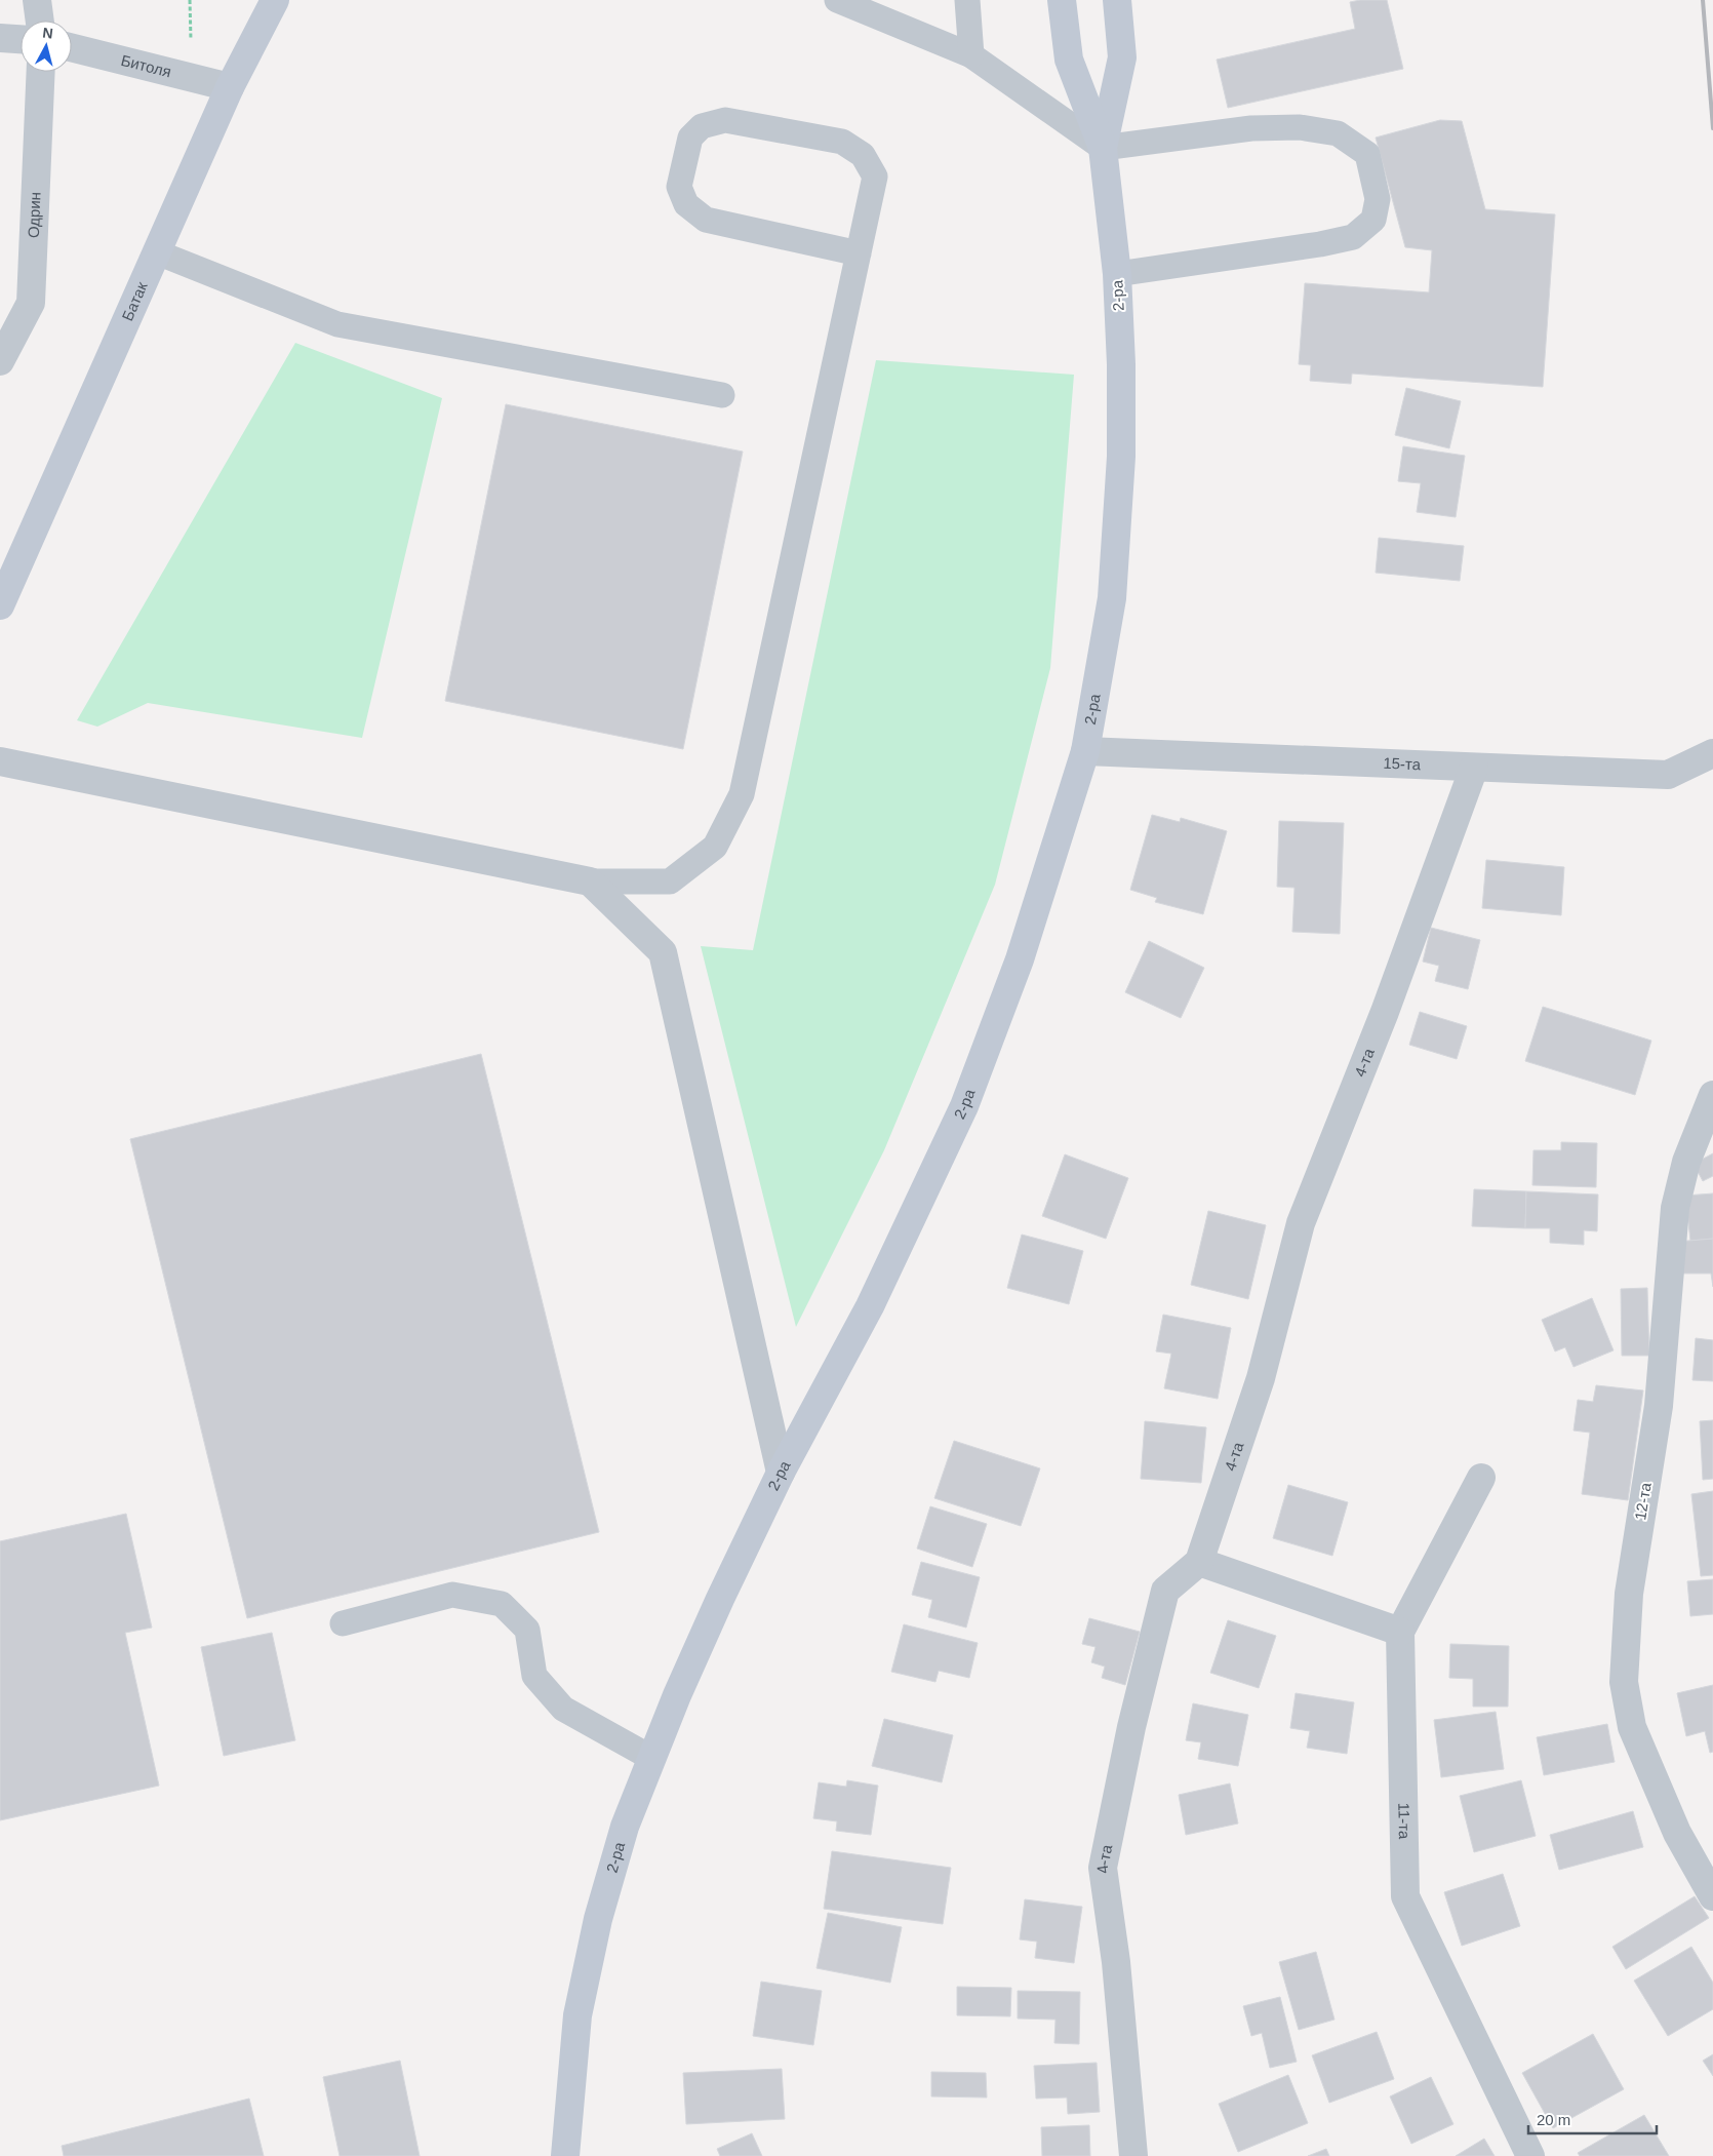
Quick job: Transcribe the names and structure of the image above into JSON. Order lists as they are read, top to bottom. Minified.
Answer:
{"streets":{"main road":["2-ра","Батак"],"street":["Битоля","Одрин","15-та","4-та","12-та","11-та"]},"crossings":[["Битоля","Батак"],["2-ра","15-та"],["15-та","4-та"]],"scale_bar":"20 m","north":"top"}
